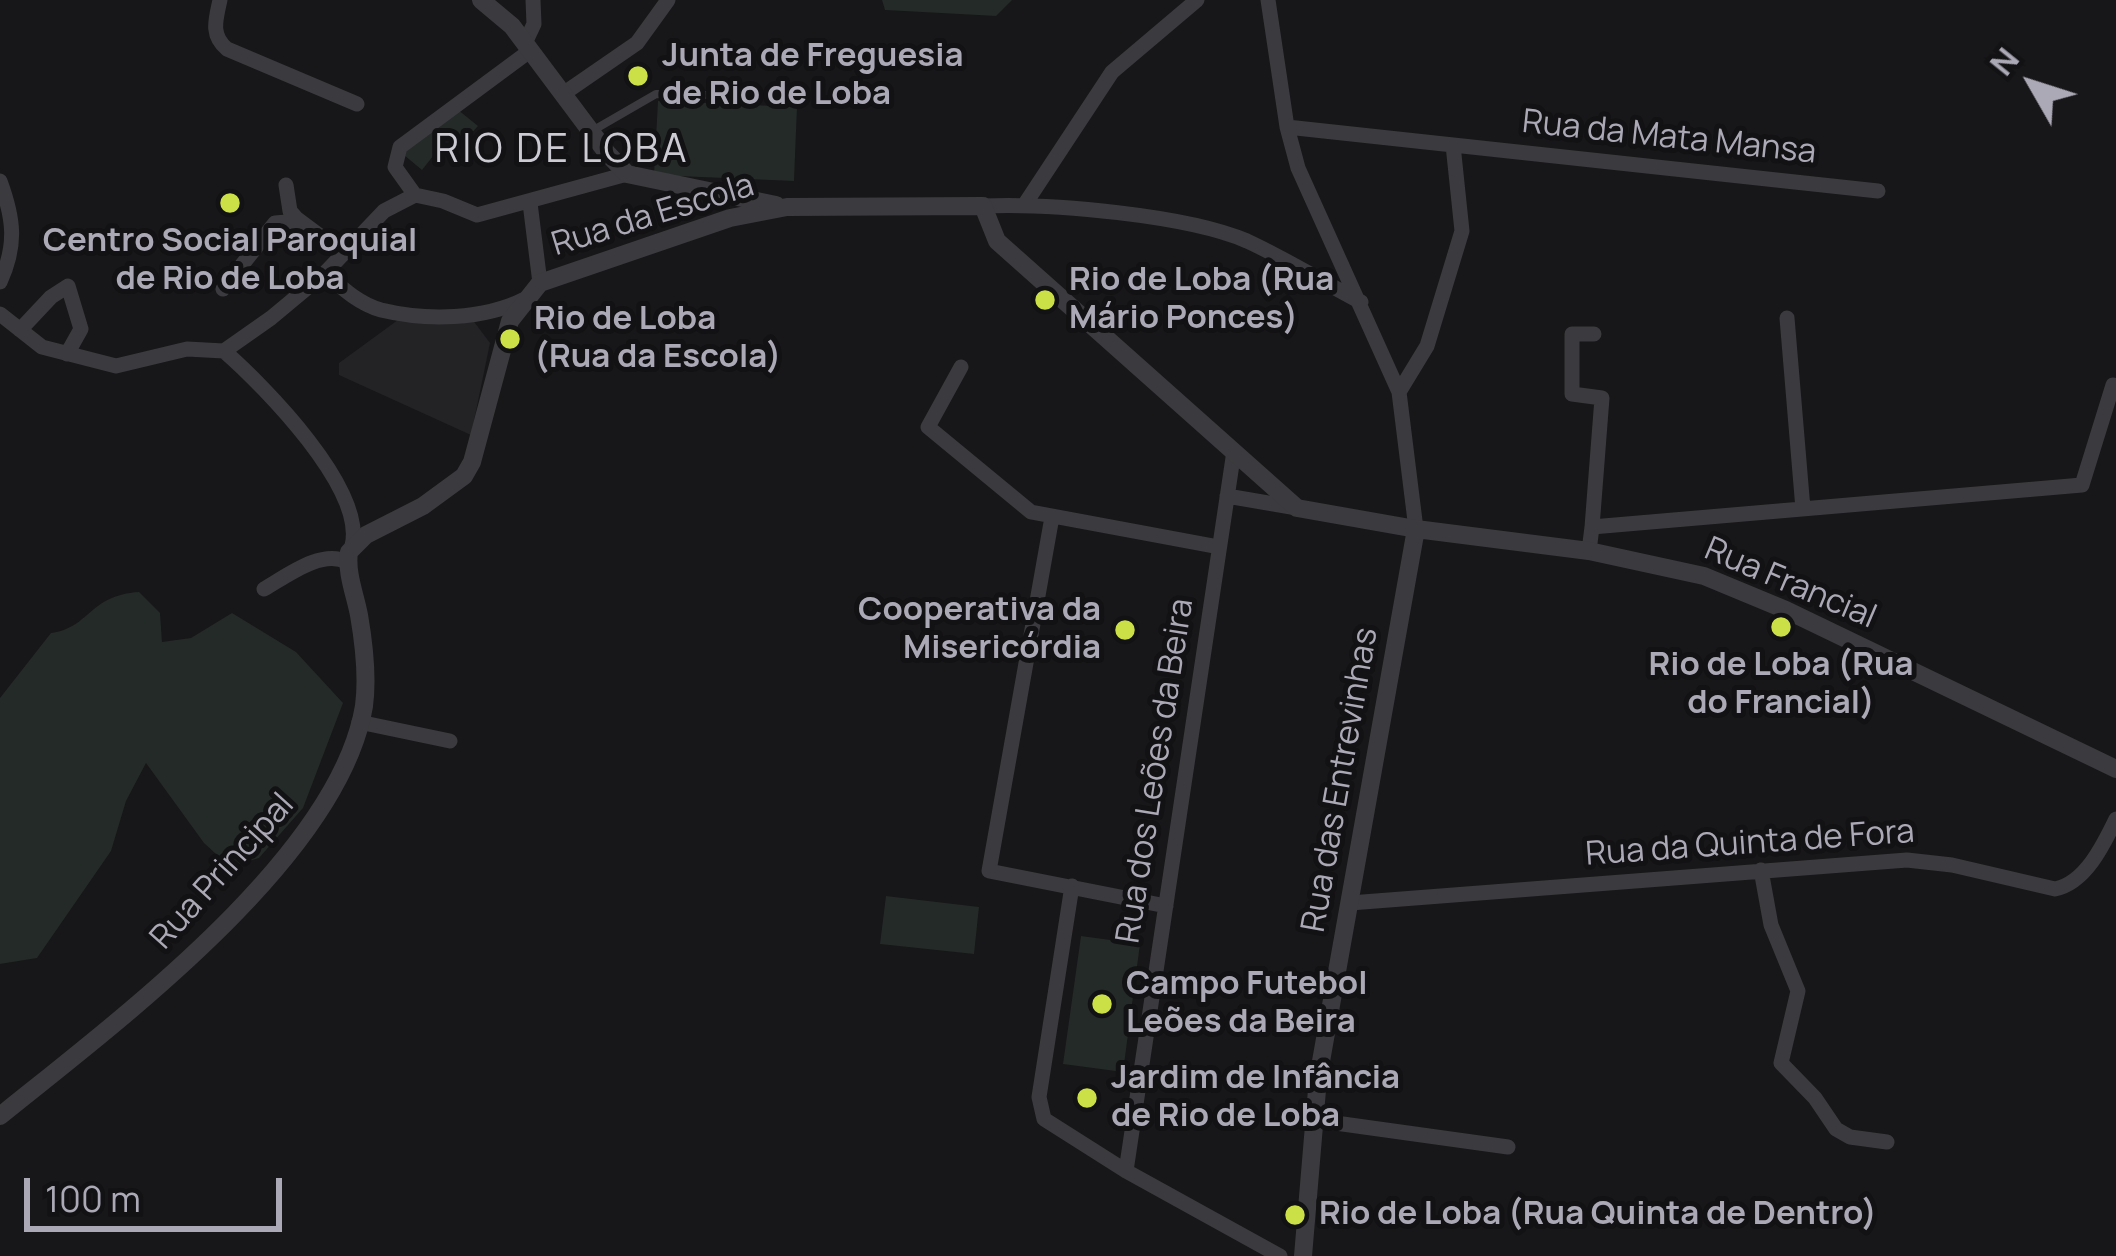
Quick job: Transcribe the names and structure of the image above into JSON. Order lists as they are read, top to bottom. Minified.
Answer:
{"streets":{"street":["Rua da Mata Mansa","Rua da Escola","Rua Francial","Rua dos Leões da Beira","Rua das Entrevinhas","Rua da Quinta de Fora","Rua Principal"]},"crossings":[["Rua da Escola","Rua Principal"],["Rua Francial","Rua das Entrevinhas"],["Rua das Entrevinhas","Rua da Quinta de Fora"]],"districts":["RIO DE LOBA"],"places":["Junta de Freguesia de Rio de Loba","Centro Social Paroquial de Rio de Loba","Rio de Loba (Rua Mário Ponces)","Rio de Loba (Rua da Escola)","Rio de Loba (Rua do Francial)","Cooperativa da Misericórdia","Campo Futebol Leões da Beira","Jardim de Infância de Rio de Loba","Rio de Loba (Rua Quinta de Dentro)"],"scale_bar":"100 m","north":"top left"}
